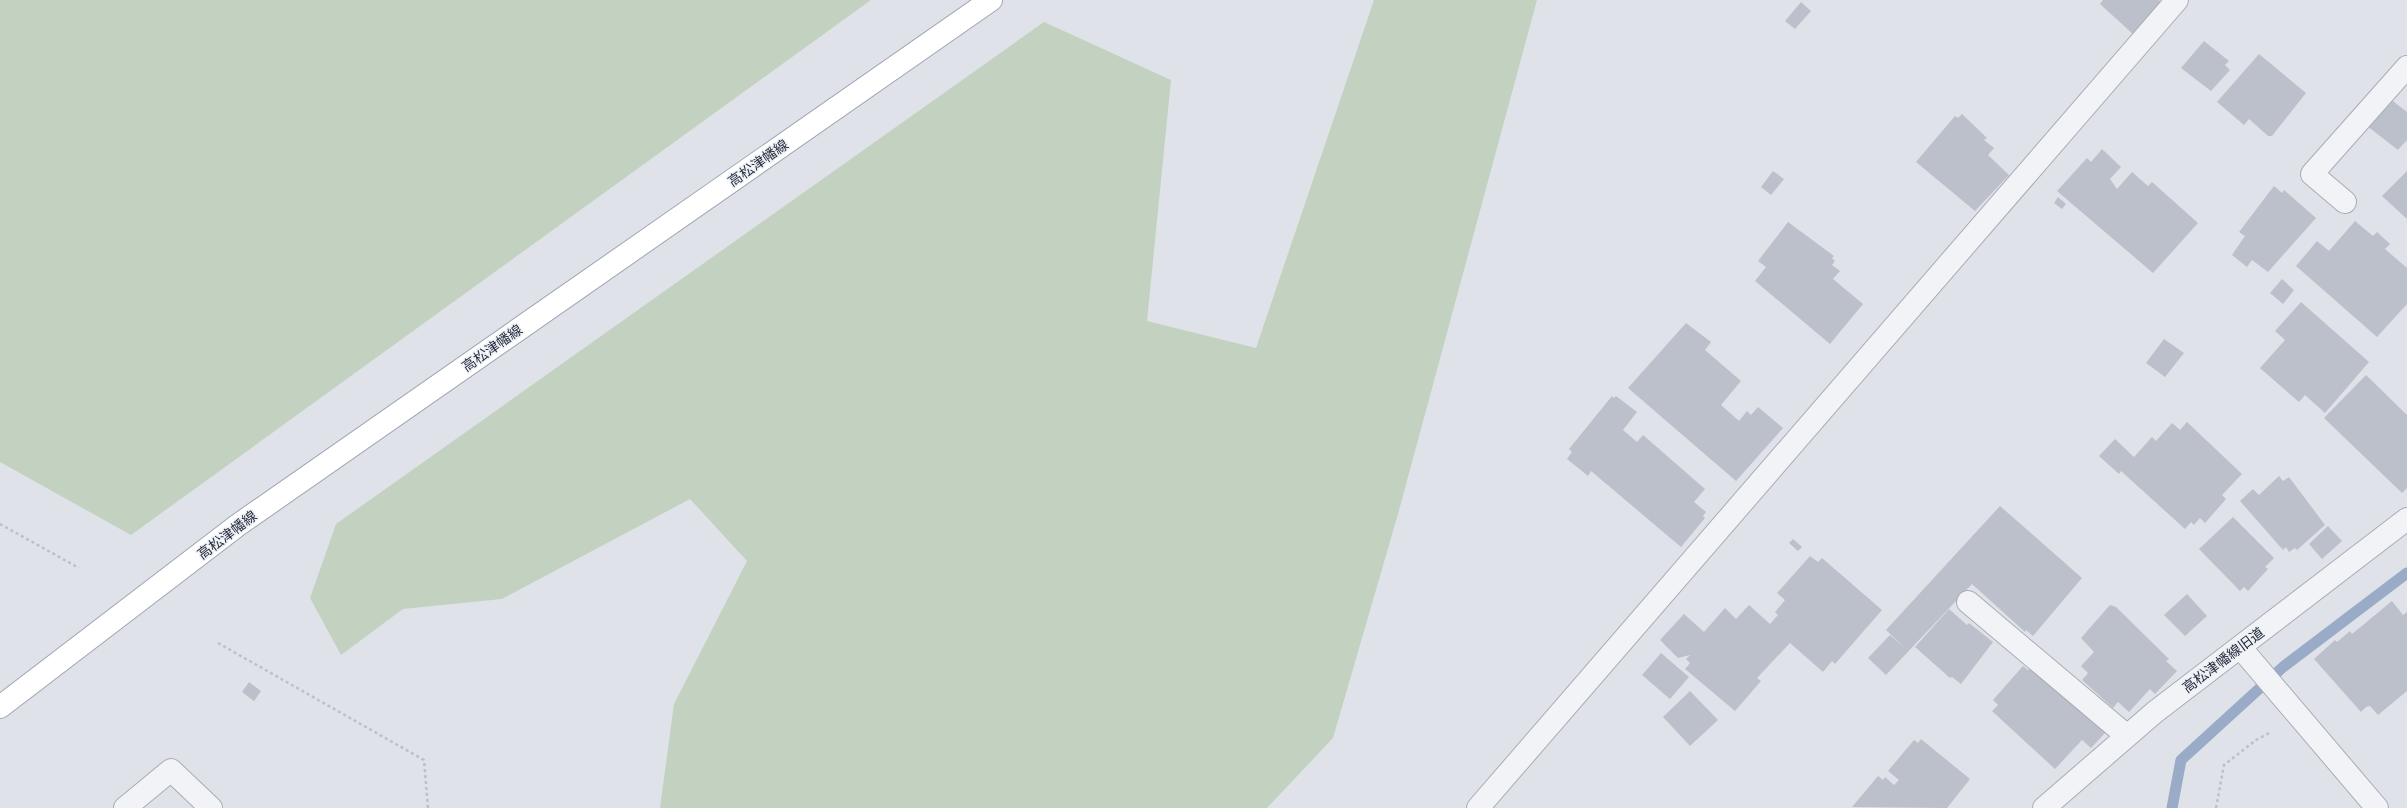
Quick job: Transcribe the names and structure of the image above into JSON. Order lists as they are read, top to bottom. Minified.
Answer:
{"streets":{"main road":["高松津幡線"],"street":["高松津幡線旧道"]}}
